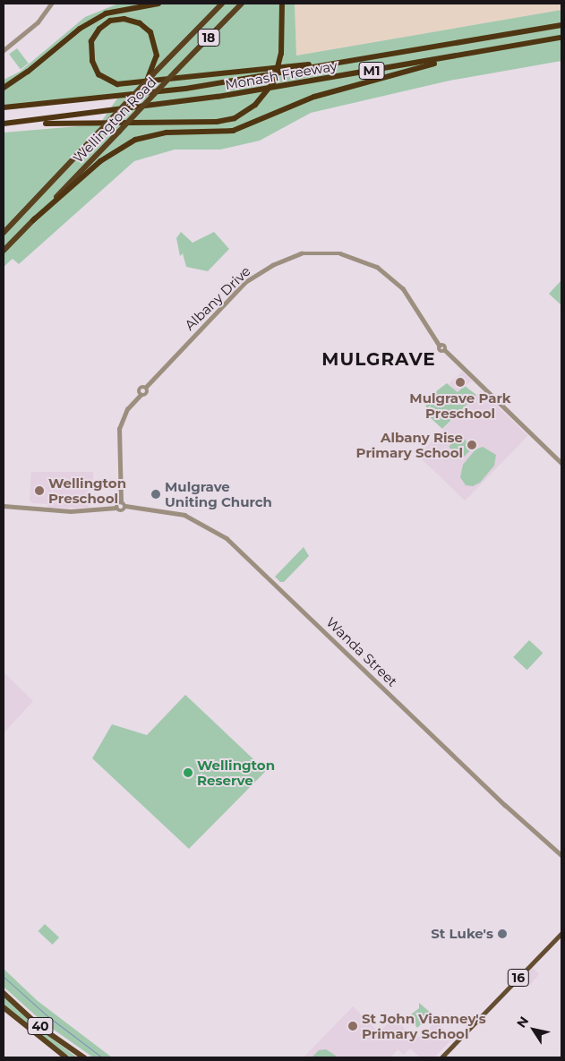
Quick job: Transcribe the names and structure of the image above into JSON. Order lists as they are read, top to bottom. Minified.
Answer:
{"streets":{"highway":["18","M1","Monash Freeway","Wellington Road","40"],"main road":["16"],"street":["Albany Drive","Wanda Street"]},"districts":["MULGRAVE"],"places":["Mulgrave Park Preschool","Albany Rise Primary School","Wellington Preschool","Mulgrave Uniting Church","Wellington Reserve","St Luke's","St John Vianney's Primary School"],"north":"top left"}
